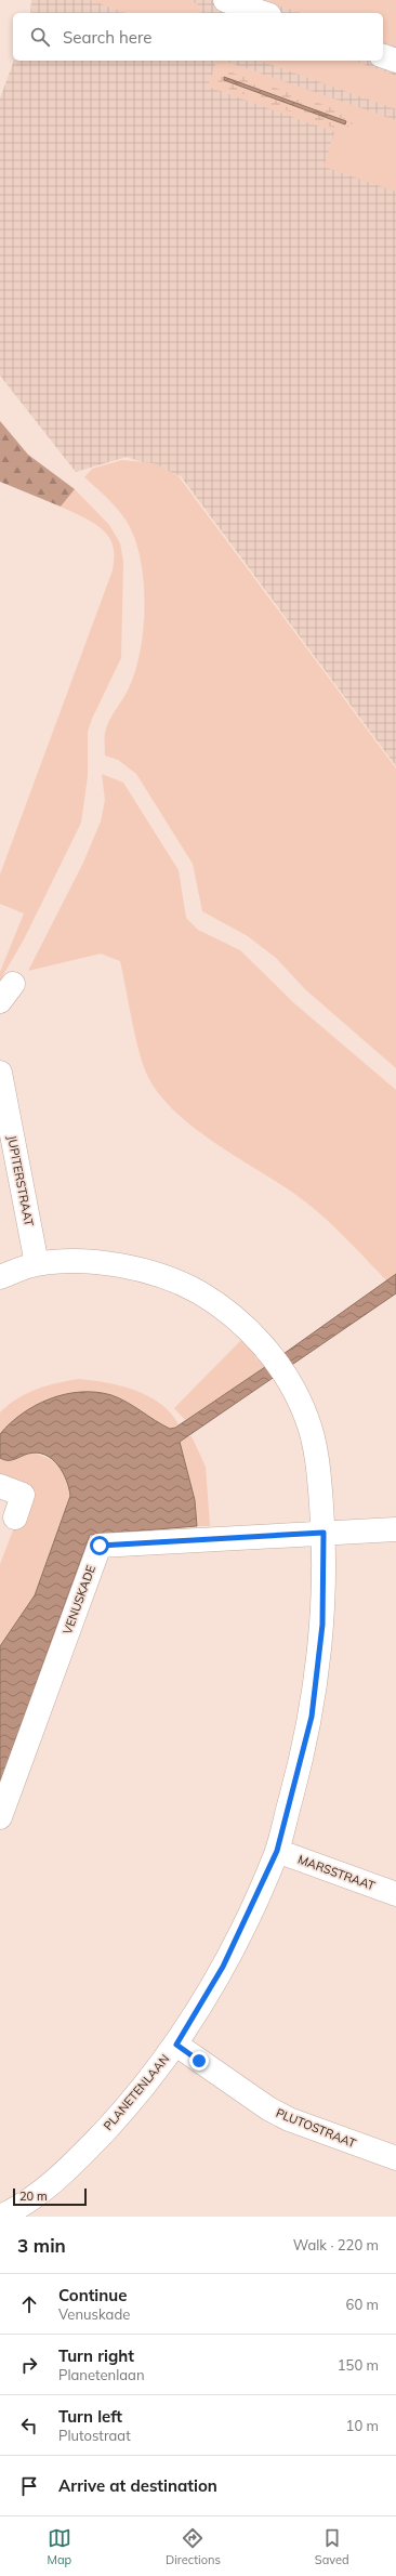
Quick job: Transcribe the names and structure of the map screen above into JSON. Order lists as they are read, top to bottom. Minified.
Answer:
{"streets":{"street":["JUPITERSTRAAT","VENUSKADE","MARSSTRAAT","PLANETENLAAN","PLUTOSTRAAT"]},"crossings":[["JUPITERSTRAAT","PLANETENLAAN"],["VENUSKADE","PLANETENLAAN"],["MARSSTRAAT","PLANETENLAAN"],["PLANETENLAAN","PLUTOSTRAAT"]],"scale_bar":"20 m","page":{"search":"Search here","scale":"20 m","heading":["3 min","Walk · 220 m"],"list":[["Continue","Venuskade","60 m"],["Turn right","Planetenlaan","150 m"],["Turn left","Plutostraat","10 m"],"Arrive at destination"],"nav":["Map","Directions","Saved"]}}
